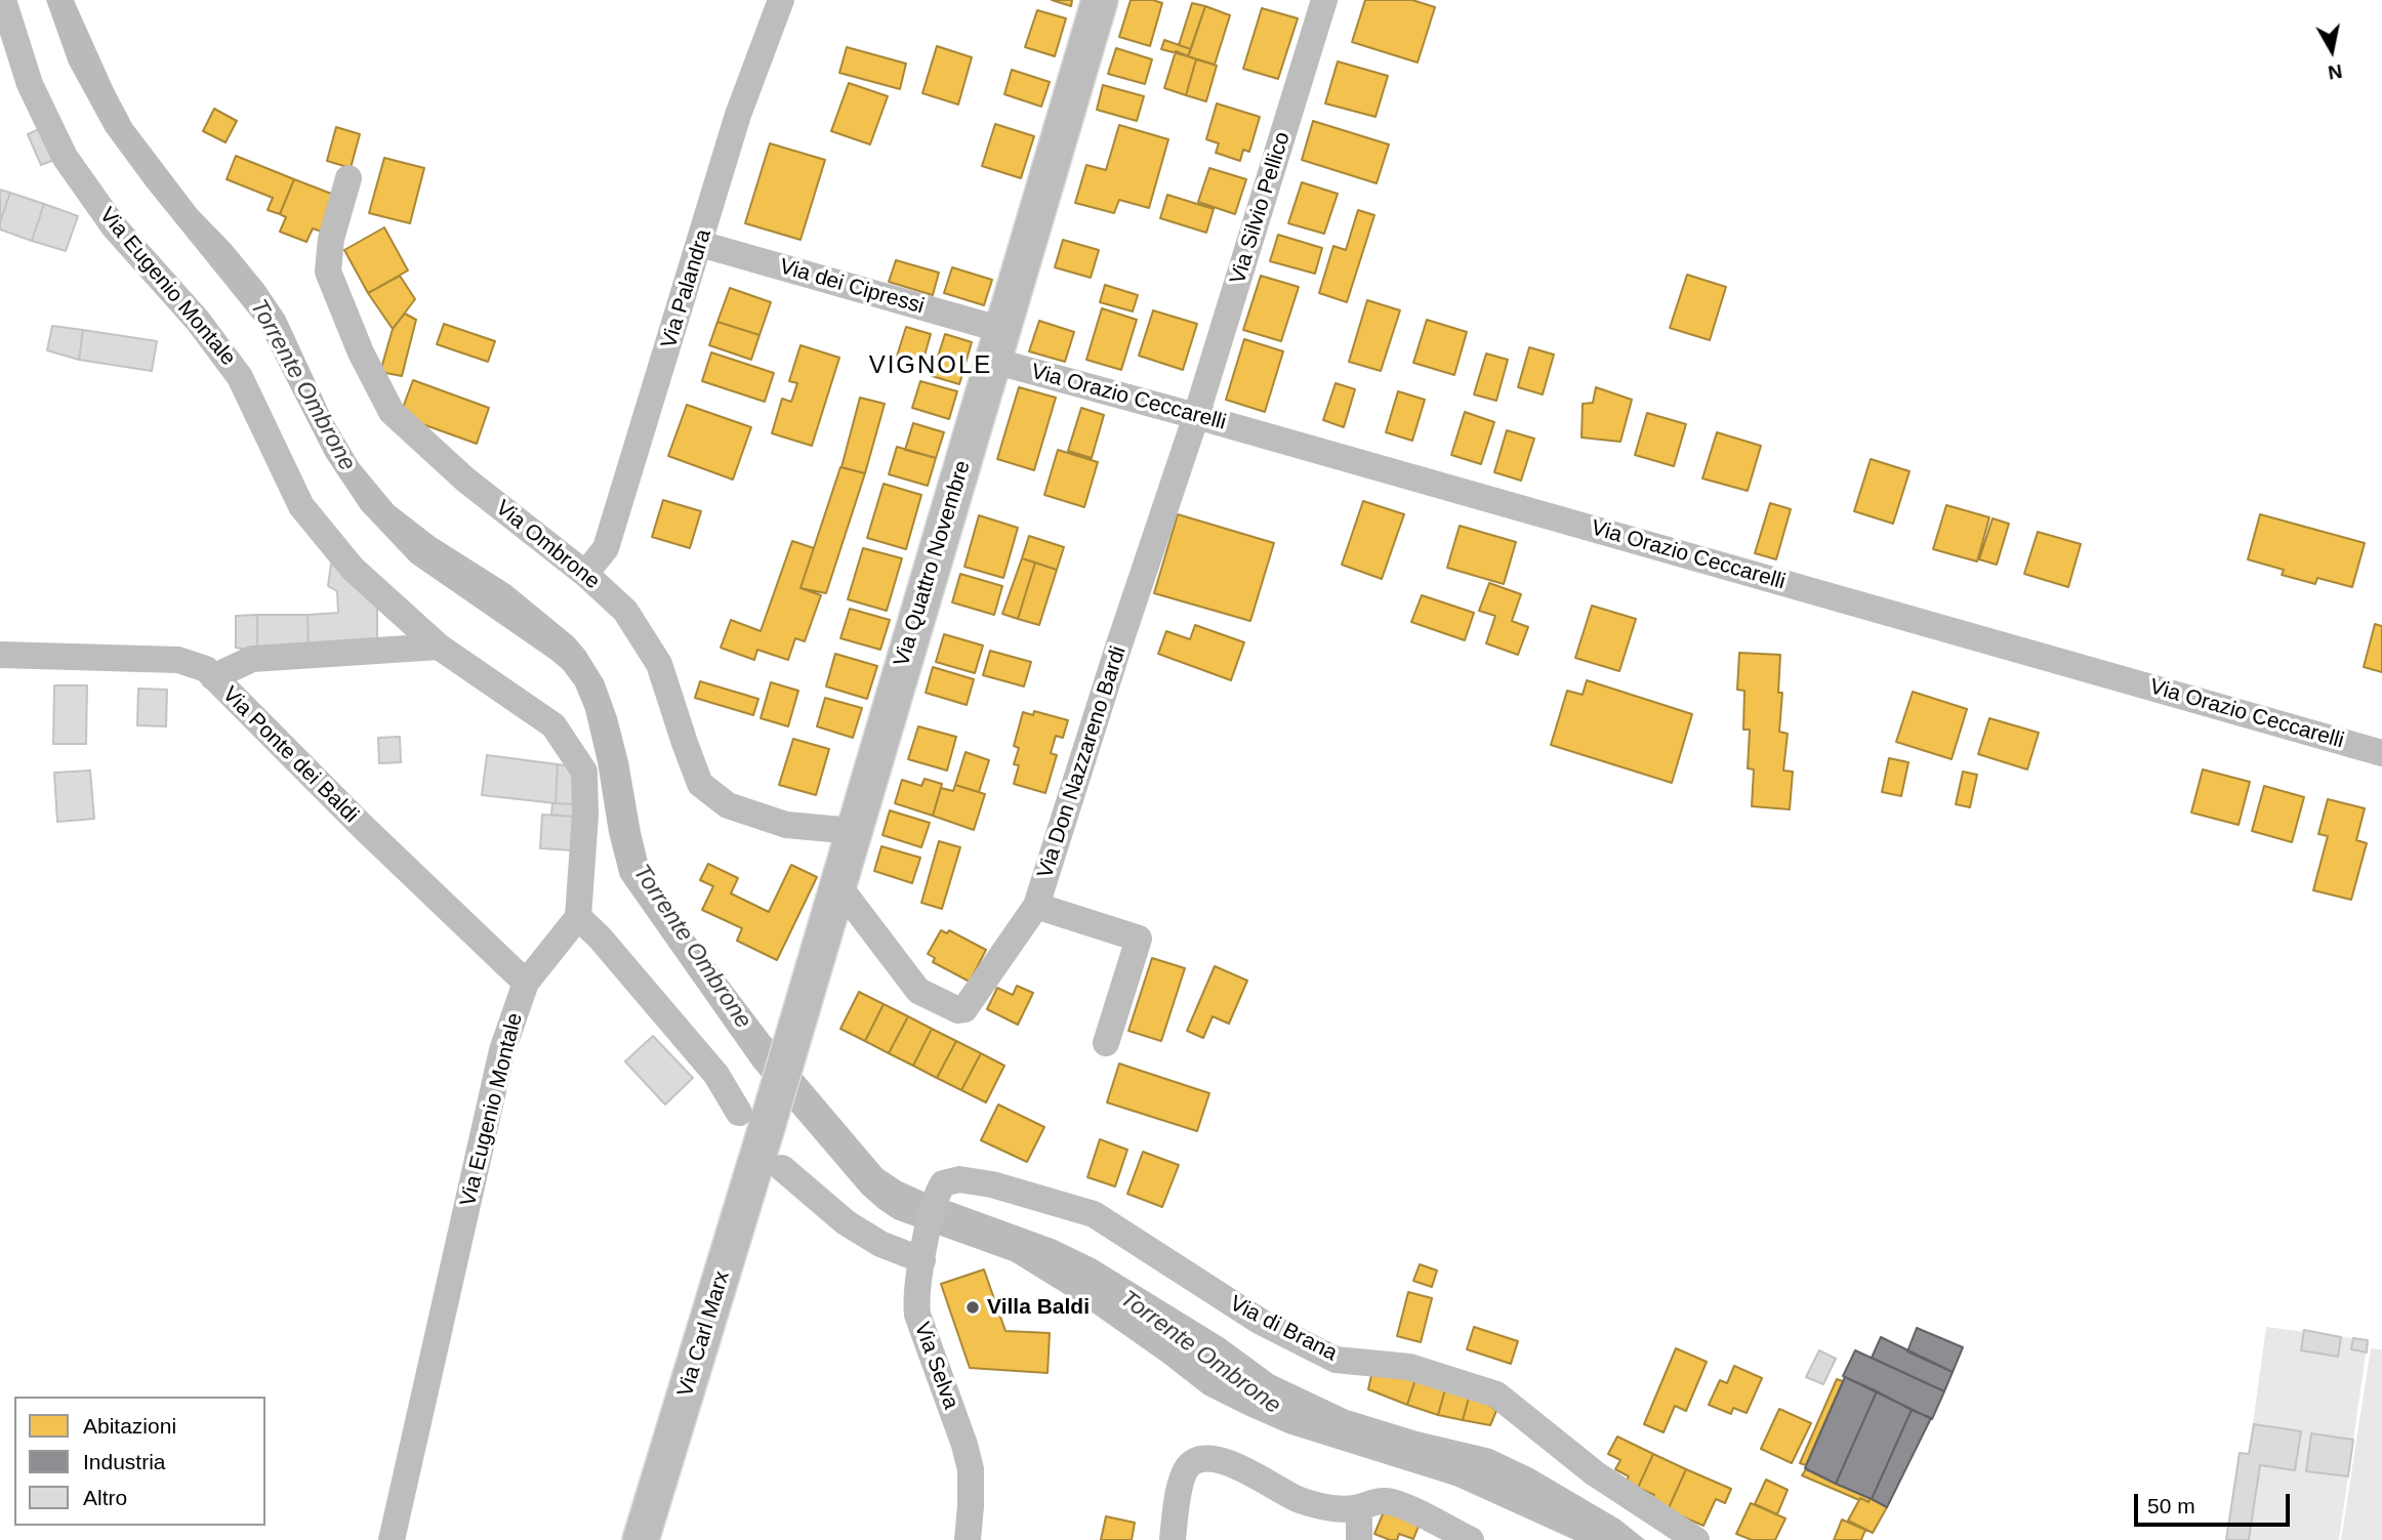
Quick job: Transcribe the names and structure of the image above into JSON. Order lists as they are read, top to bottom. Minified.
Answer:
{"streets":{"main road":["Via Quattro Novembre","Via Carl Marx"],"street":["Via Silvio Pellico","Via Eugenio Montale","Via dei Cipressi","Via Palandra","Via Orazio Ceccarelli","Via Ombrone","Via Ponte dei Baldi","Via Don Nazzareno Bardi","Via di Brana","Via Selva"]},"crossings":[["Via Silvio Pellico","Via Orazio Ceccarelli"],["Via Silvio Pellico","Via Don Nazzareno Bardi"],["Via Eugenio Montale","Via Ponte dei Baldi"],["Via dei Cipressi","Via Palandra"],["Via dei Cipressi","Via Orazio Ceccarelli"],["Via dei Cipressi","Via Quattro Novembre"],["Via Palandra","Via Ombrone"],["Via Orazio Ceccarelli","Via Quattro Novembre"],["Via Orazio Ceccarelli","Via Don Nazzareno Bardi"],["Via Ombrone","Via Quattro Novembre"],["Via Quattro Novembre","Via Carl Marx"],["Via di Brana","Via Selva"]],"districts":["VIGNOLE"],"water":["Torrente Ombrone"],"places":["Villa Baldi"],"legend":["Abitazioni","Industria","Altro"],"scale_bar":"50 m","north":"bottom"}
